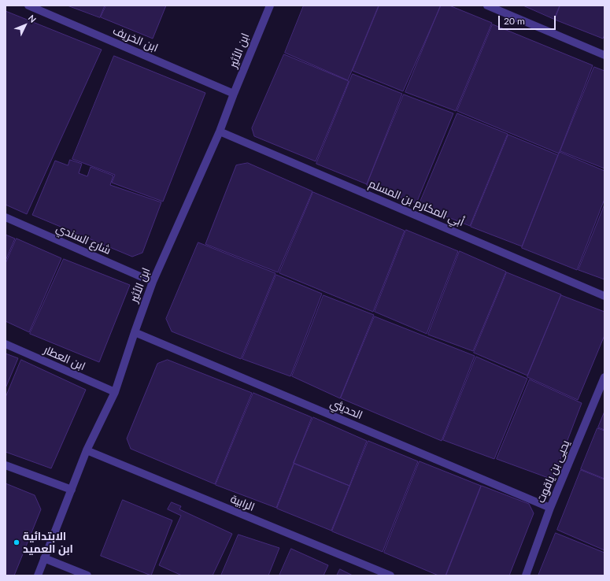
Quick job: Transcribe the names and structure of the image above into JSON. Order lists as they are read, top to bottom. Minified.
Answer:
{"streets":{"street":["ابن الخريف","ابن الأثير","أبي المكارم بن المسلم","شارع السندي","ابن العطار","الحديثي","يحيى بن ياقوت","الرابية"]},"crossings":[["ابن الخريف","ابن الأثير"],["ابن الأثير","أبي المكارم بن المسلم"],["ابن الأثير","شارع السندي"],["ابن الأثير","ابن العطار"],["ابن الأثير","الحديثي"],["ابن الأثير","الرابية"],["الحديثي","يحيى بن ياقوت"]],"places":["الابتدائية ابن العميد"],"scale_bar":"20 m","north":"top right"}
